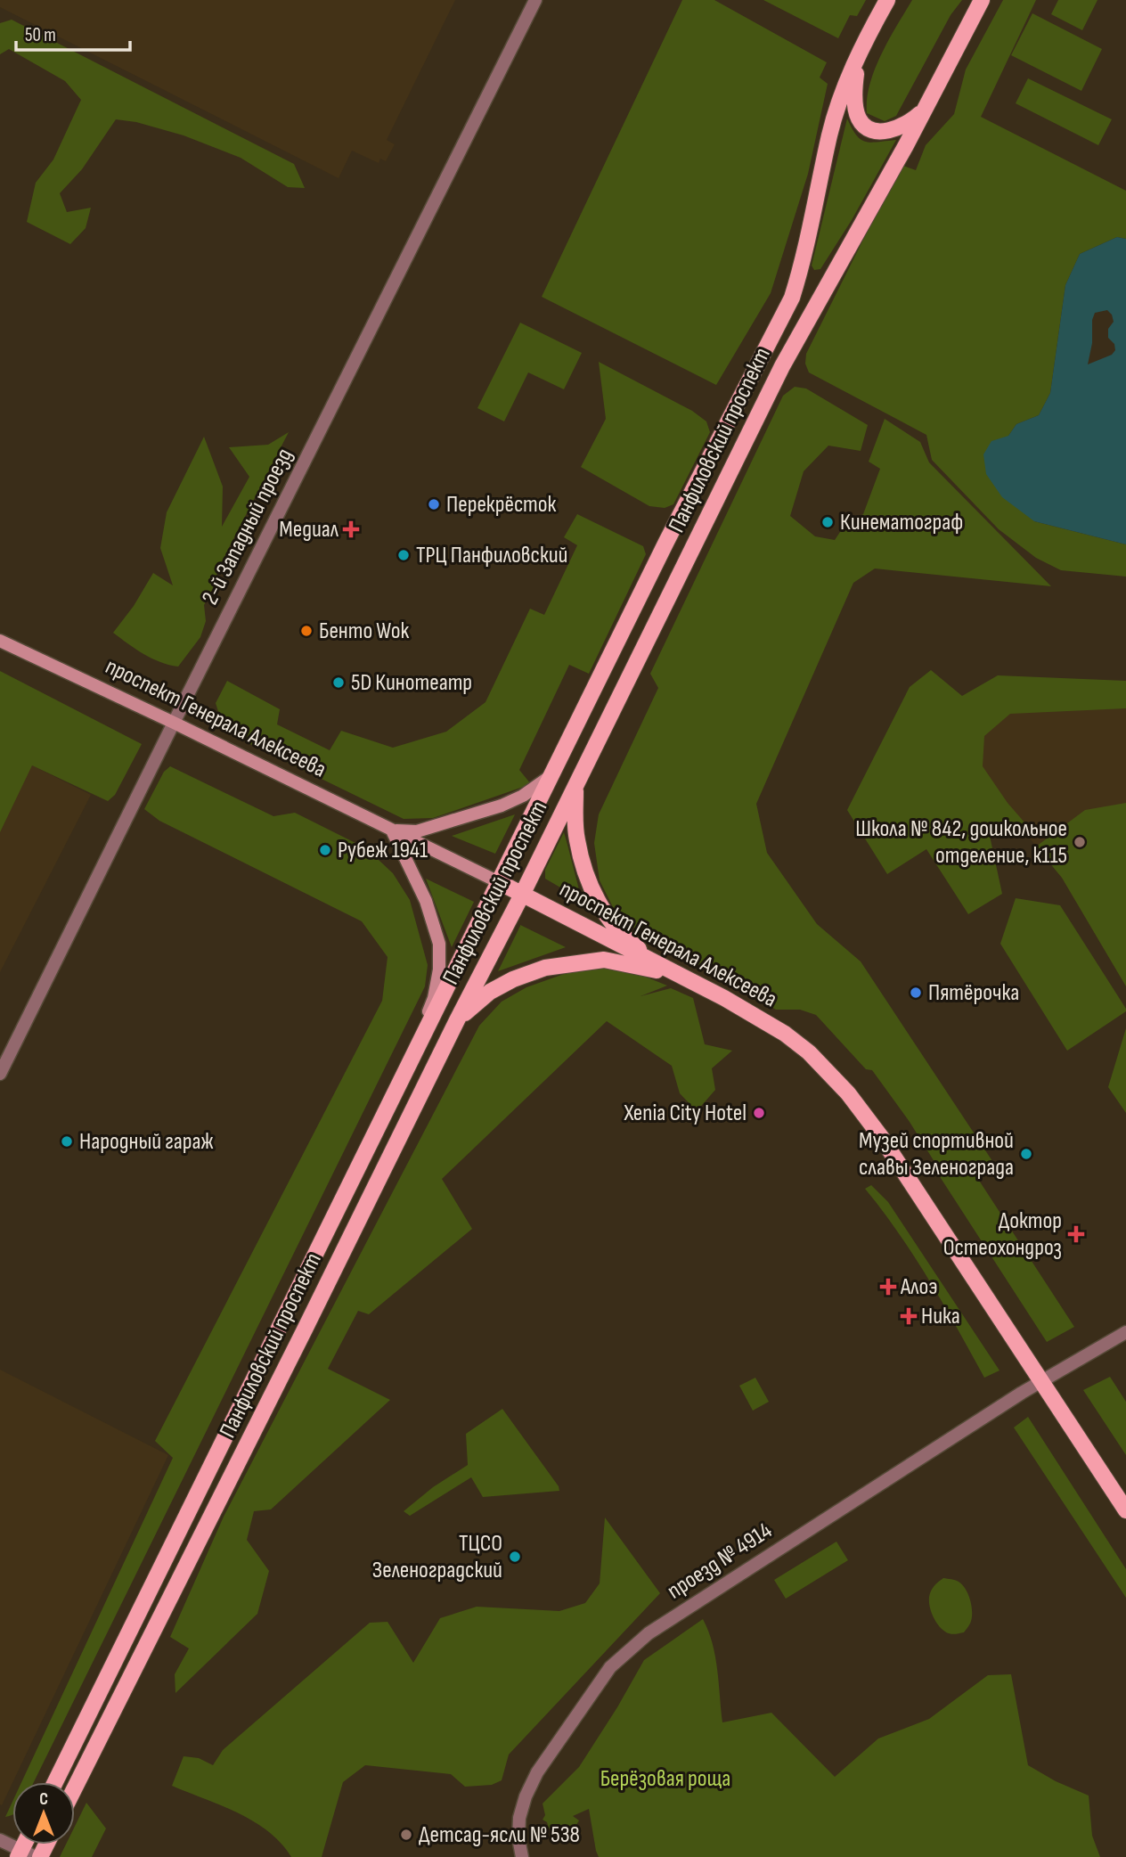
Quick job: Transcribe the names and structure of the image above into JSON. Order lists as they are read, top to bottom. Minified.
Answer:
{"streets":{"main road":["Панфиловский проспект","проспект Генерала Алексеева"],"street":["2-й Западный проезд","проезд № 4914"]},"crossings":[["Панфиловский проспект","проспект Генерала Алексеева"],["2-й Западный проезд","проспект Генерала Алексеева"],["проспект Генерала Алексеева","проезд № 4914"]],"parks":["Берёзовая роща"],"places":{"other":["Перекрёсток","Кинематограф","ТРЦ Панфиловский","Бенто Wok","5D Кинотеатр","Школа № 842, дошкольное отделение, к115","Рубеж 1941","Пятёрочка","Xenia City Hotel","Народный гараж","Музей спортивной славы Зеленограда","ТЦСО Зеленоградский","Детсад-ясли № 538"],"health":["Медиал","Доктор Остеохондроз","Алоэ","Ника"]},"scale_bar":"50 m","north":"top"}
